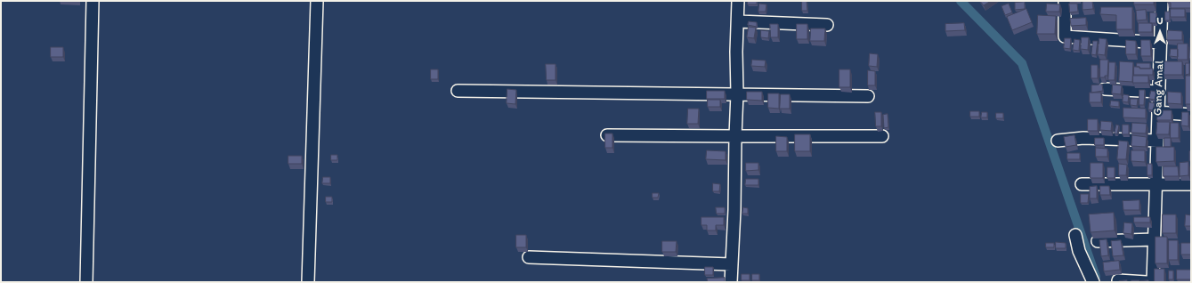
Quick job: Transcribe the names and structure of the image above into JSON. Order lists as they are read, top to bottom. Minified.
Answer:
{"streets":{"street":["Gang Amal"]},"north":"top"}
